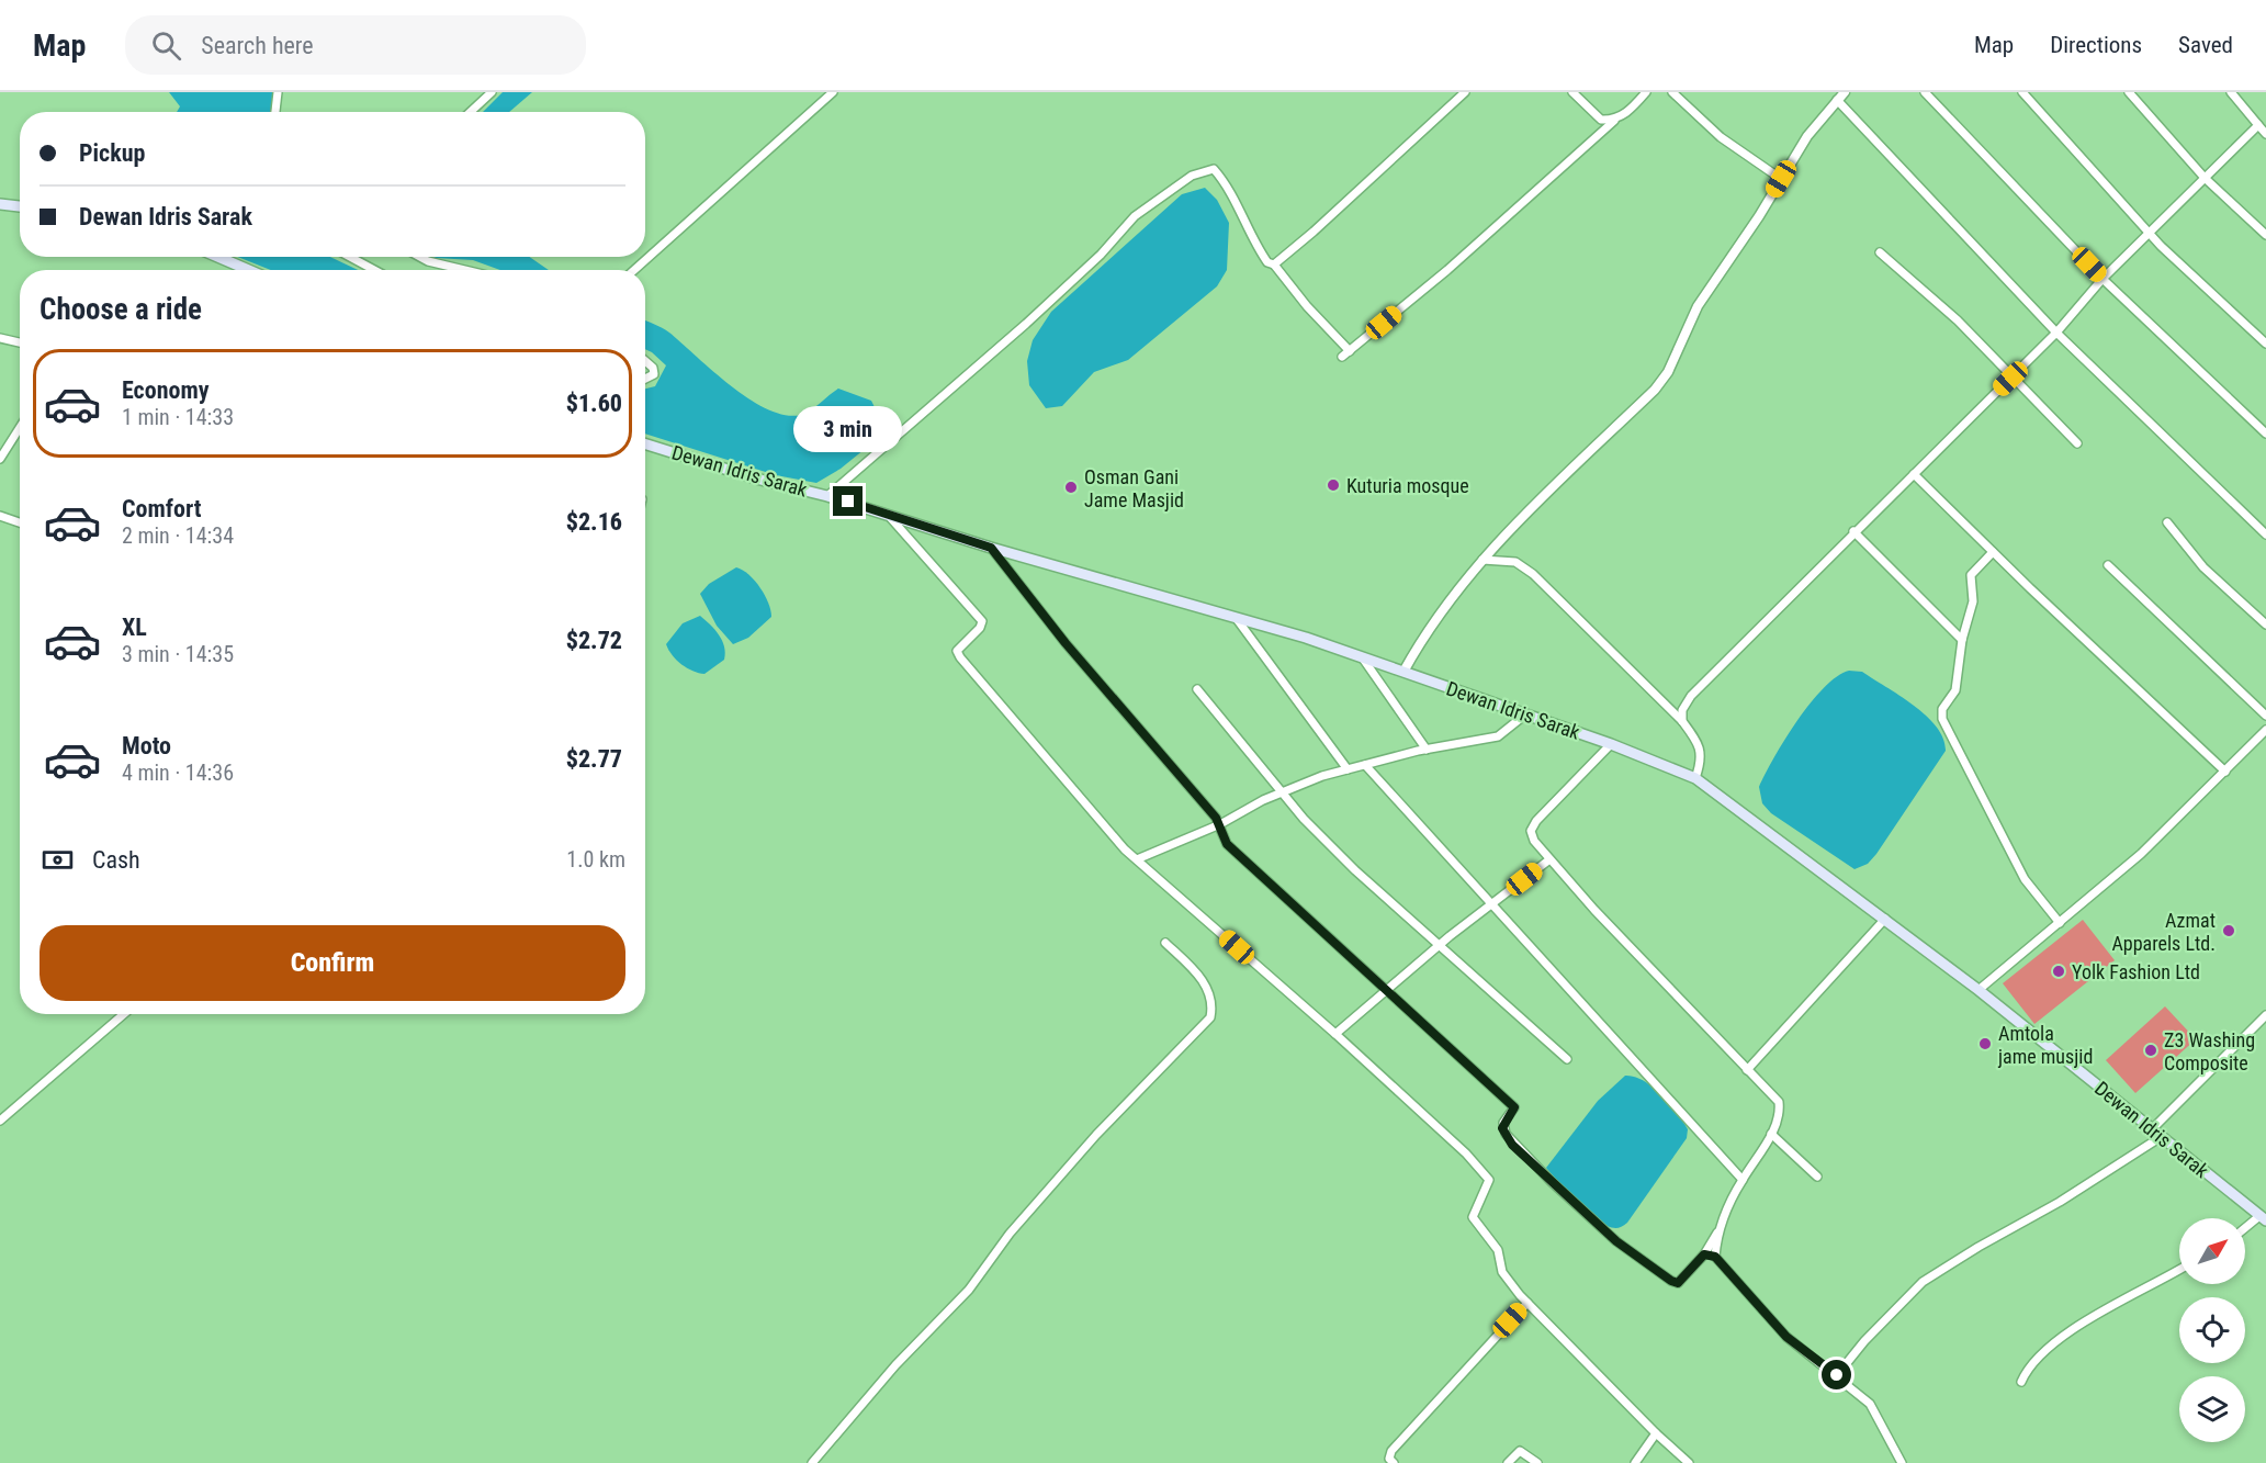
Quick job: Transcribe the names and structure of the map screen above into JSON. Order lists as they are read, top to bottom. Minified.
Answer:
{"streets":{"main road":["Dewan Idris Sarak"]},"places":["Kuturia mosque","Osman Gani Jame Masjid","Azmat Apparels Ltd.","Yolk Fashion Ltd","Amtola jame musjid","Z3 Washing Composite"],"north":"top right","page":{"header":"Map","search":"Search here","nav":["Map","Directions","Saved"],"banner":["Pickup","Dewan Idris Sarak"],"heading":"Choose a ride","list":[{"name":"Economy","note":"1 min · 14:33","value":"$1.60"},{"name":"Comfort","note":"2 min · 14:34","value":"$2.16"},{"name":"XL","note":"3 min · 14:35","value":"$2.72"},{"name":"Moto","note":"4 min · 14:36","value":"$2.77"}],"bubble":"3 min","pay":["Cash","1.0 km"],"buttons":"Confirm"}}
